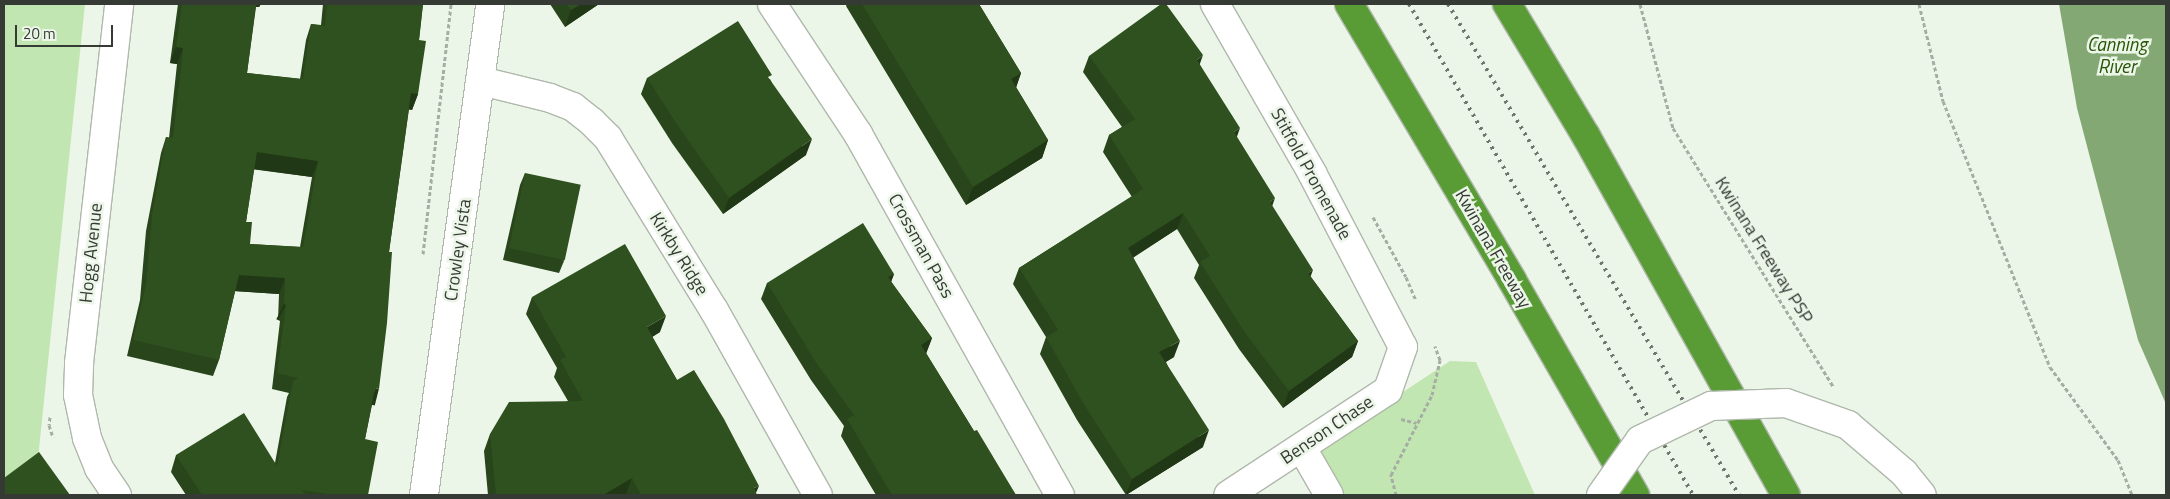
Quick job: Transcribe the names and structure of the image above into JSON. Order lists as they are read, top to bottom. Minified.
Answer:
{"streets":{"highway":["Kwinana Freeway"],"street":["Stitfold Promenade","Crossman Pass","Crowley Vista","Hogg Avenue","Kirkby Ridge","Benson Chase"],"path":["Kwinana Freeway PSP"]},"crossings":[["Stitfold Promenade","Benson Chase"],["Crowley Vista","Kirkby Ridge"]],"water":["Canning River"],"scale_bar":"20 m"}
